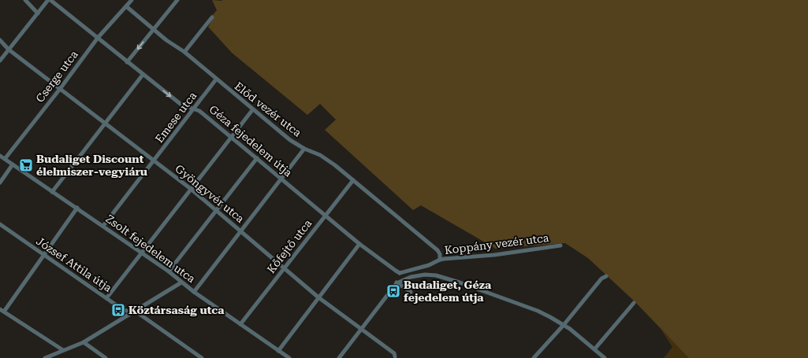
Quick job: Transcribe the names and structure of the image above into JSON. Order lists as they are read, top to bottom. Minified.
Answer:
{"streets":{"street":["Cserge utca","Előd vezér utca","Emese utca","Géza fejedelem útja","Gyöngyvér utca","Koppány vezér utca","Kőfejtő utca","Zsolt fejedelem utca","József Attila útja"]},"crossings":[["Cserge utca","Előd vezér utca"],["Cserge utca","Géza fejedelem útja"],["Cserge utca","Gyöngyvér utca"],["Cserge utca","Zsolt fejedelem utca"],["Előd vezér utca","Emese utca"],["Előd vezér utca","Koppány vezér utca"],["Előd vezér utca","Kőfejtő utca"],["Emese utca","Géza fejedelem útja"],["Emese utca","Gyöngyvér utca"],["Emese utca","Zsolt fejedelem utca"],["Géza fejedelem útja","Koppány vezér utca"],["Géza fejedelem útja","Kőfejtő utca"],["Gyöngyvér utca","Kőfejtő utca"],["Kőfejtő utca","Zsolt fejedelem utca"]],"places":{"supermarket":["Budaliget Discount élelmiszer-vegyiáru"],"bus stop":["Budaliget, Géza fejedelem útja","Köztársaság utca"]}}
